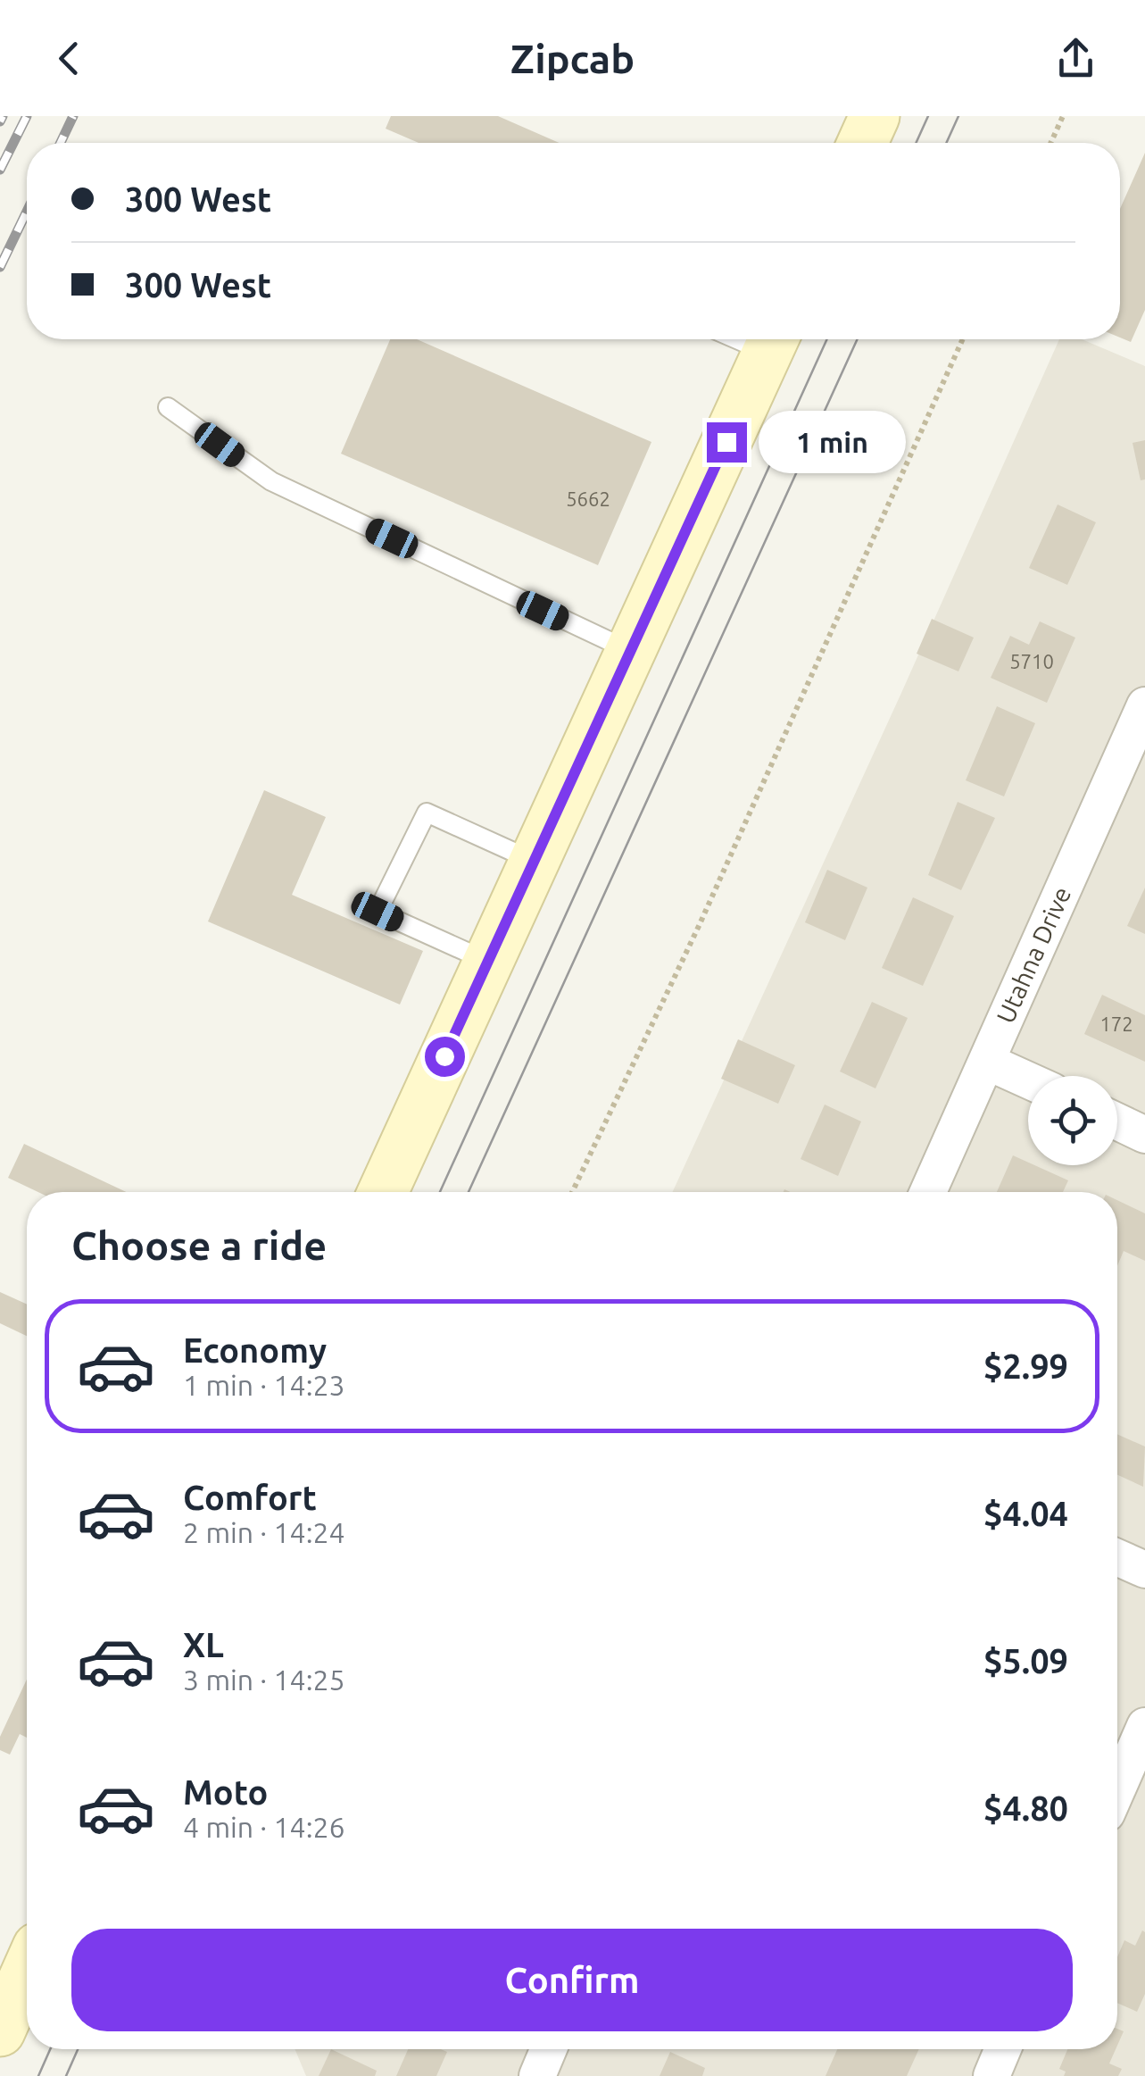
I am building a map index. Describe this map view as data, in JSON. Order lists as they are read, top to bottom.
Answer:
{
  "streets": {
    "street": ["Utahna Drive"]
  },
  "house_numbers": ["5662", "5710", "172"],
  "page": {
    "header": "Zipcab",
    "banner": ["300 West", "300 West"],
    "bubble": "1 min",
    "heading": "Choose a ride",
    "list": [
      {
        "name": "Economy",
        "note": "1 min · 14:23",
        "value": "$2.99"
      },
      {
        "name": "Comfort",
        "note": "2 min · 14:24",
        "value": "$4.04"
      },
      {
        "name": "XL",
        "note": "3 min · 14:25",
        "value": "$5.09"
      },
      {
        "name": "Moto",
        "note": "4 min · 14:26",
        "value": "$4.80"
      }
    ],
    "buttons": "Confirm"
  }
}
